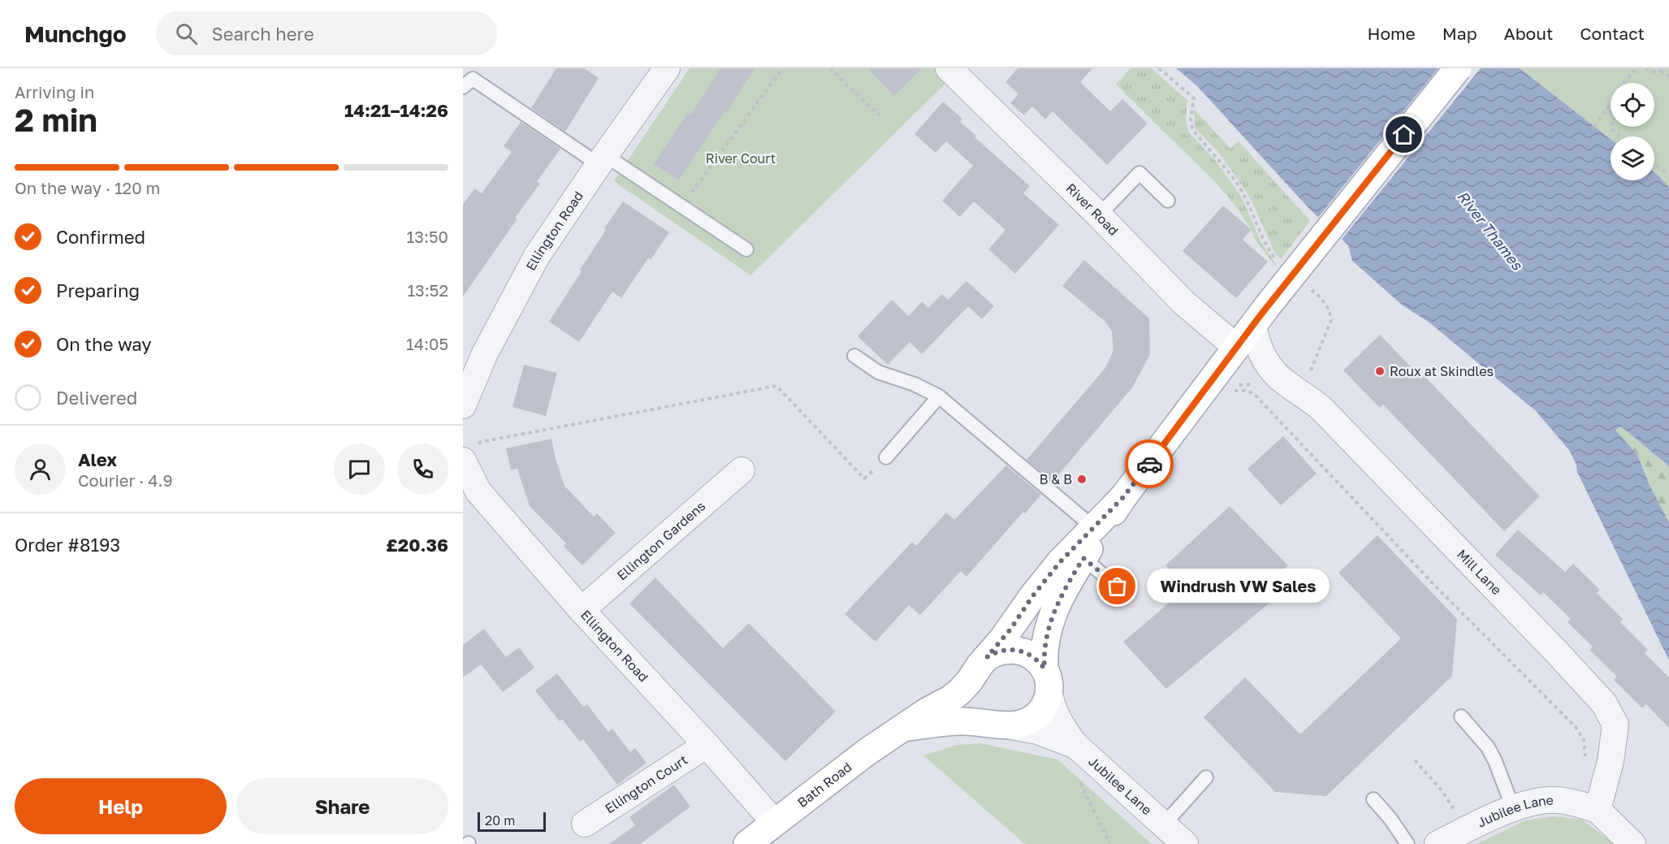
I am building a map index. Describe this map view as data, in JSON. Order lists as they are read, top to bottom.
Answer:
{
  "streets": {
    "main road": ["Bath Road"],
    "street": [
      "River Road",
      "Ellington Road",
      "Ellington Gardens",
      "Mill Lane",
      "Ellington Court",
      "Jubilee Lane"
    ]
  },
  "crossings": [
    ["River Road", "Bath Road"],
    ["Ellington Road", "Ellington Gardens"],
    ["Ellington Road", "Ellington Court"],
    ["Ellington Road", "Bath Road"],
    ["Mill Lane", "Bath Road"],
    ["Mill Lane", "Jubilee Lane"],
    ["Bath Road", "Jubilee Lane"]
  ],
  "water": ["River Thames"],
  "parks": ["River Court"],
  "places": ["Roux at Skindles", "B & B", "Windrush VW Sales"],
  "scale_bar": "20 m",
  "page": {
    "header": "Munchgo",
    "search": "Search here",
    "nav": [
      "Home",
      "Map",
      "About",
      "Contact"
    ],
    "heading": ["2 min", "Arriving in", "14:21–14:26"],
    "panel": [
      "Alex",
      "Courier · 4.9",
      "Order #8193",
      "£20.36"
    ],
    "bar": "On the way · 120 m",
    "list": [
      ["Confirmed", "13:50"],
      ["Preparing", "13:52"],
      ["On the way", "14:05"],
      "Delivered"
    ],
    "bubble": "Windrush VW Sales",
    "buttons": ["Help", "Share"],
    "scale": "20 m"
  }
}
